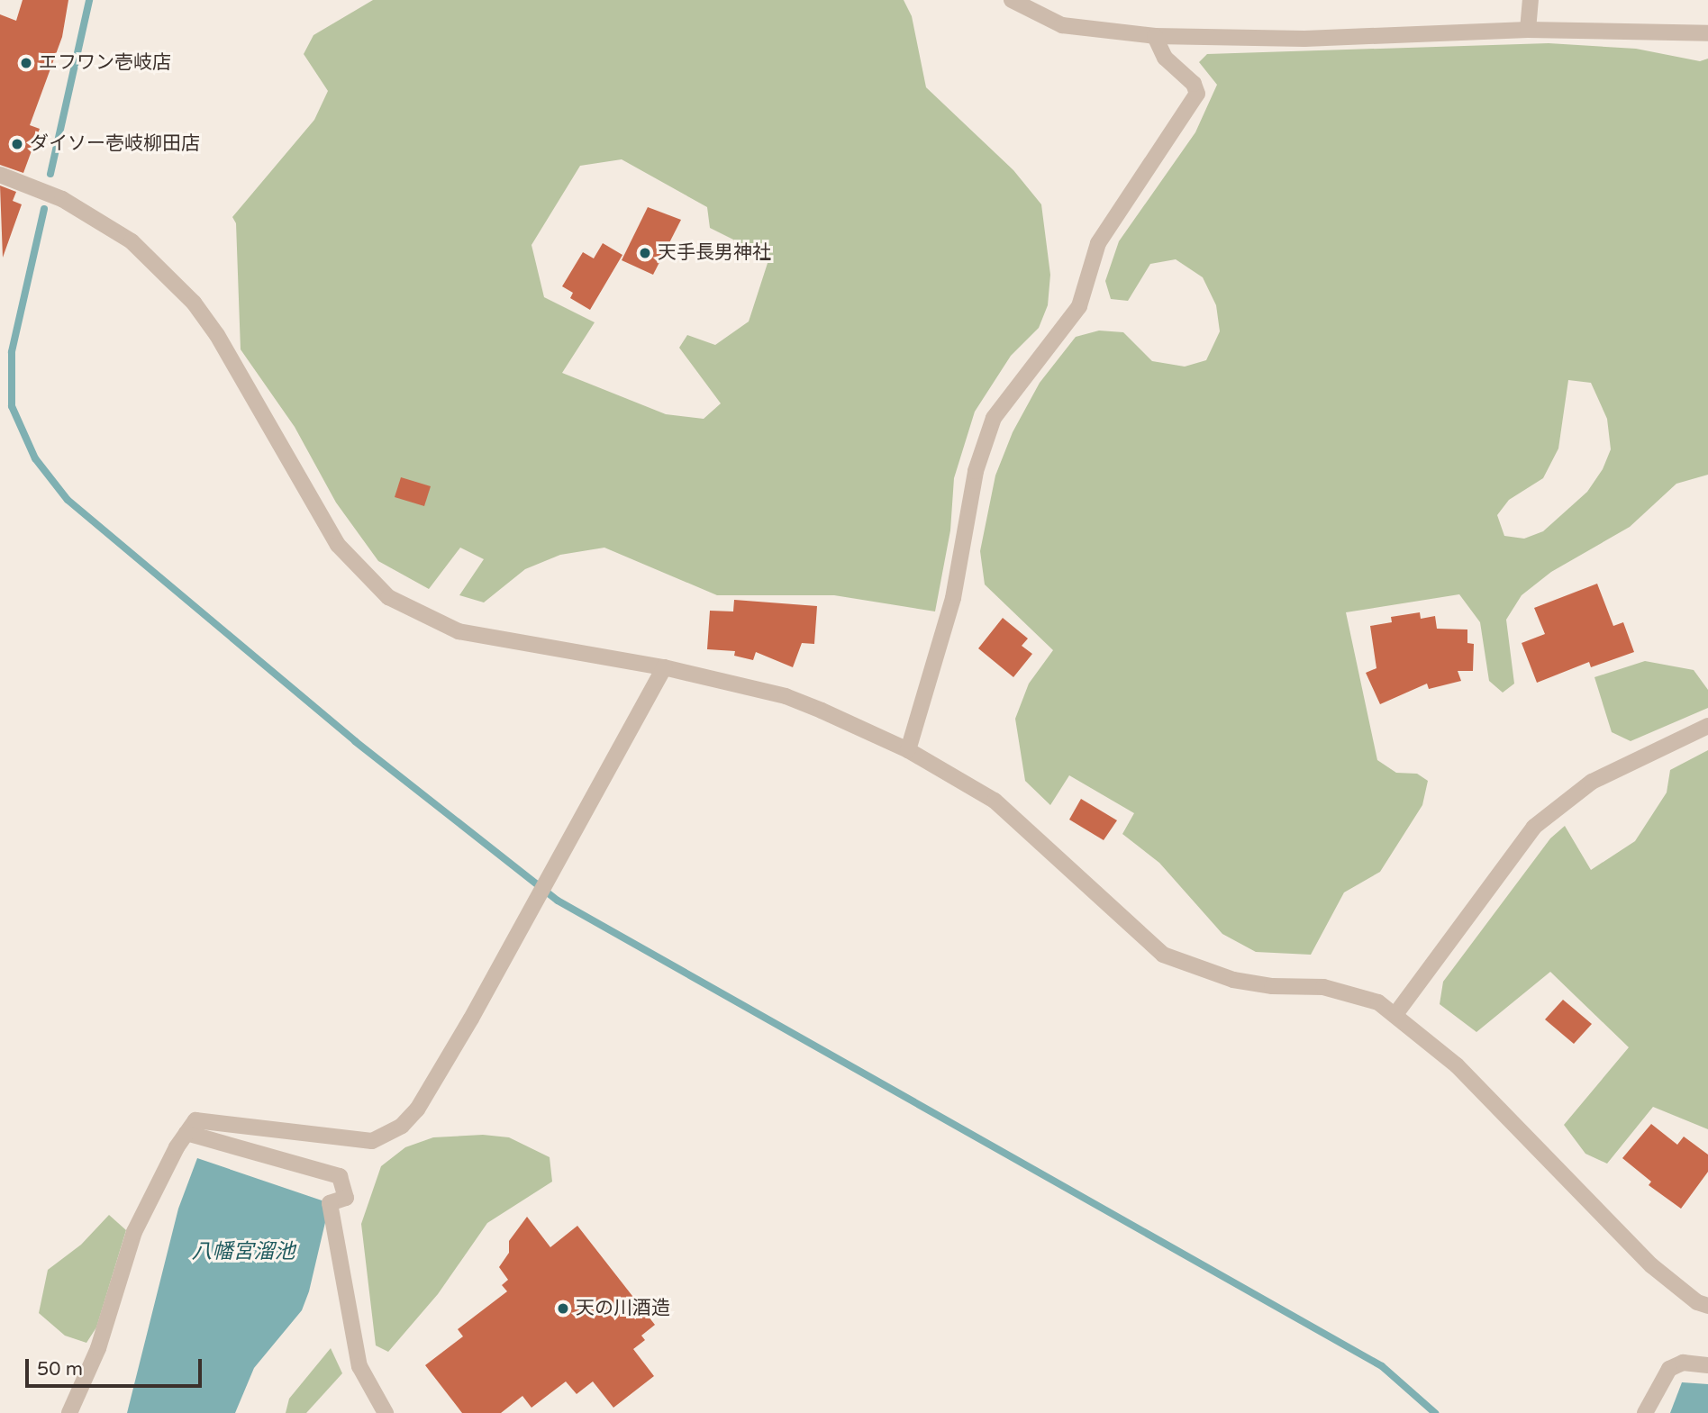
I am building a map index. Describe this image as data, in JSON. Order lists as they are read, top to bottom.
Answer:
{
  "water": ["八幡宮溜池"],
  "places": [
    "エフワン壱岐店",
    "ダイソー壱岐柳田店",
    "天手長男神社",
    "天の川酒造"
  ],
  "scale_bar": "50 m"
}
